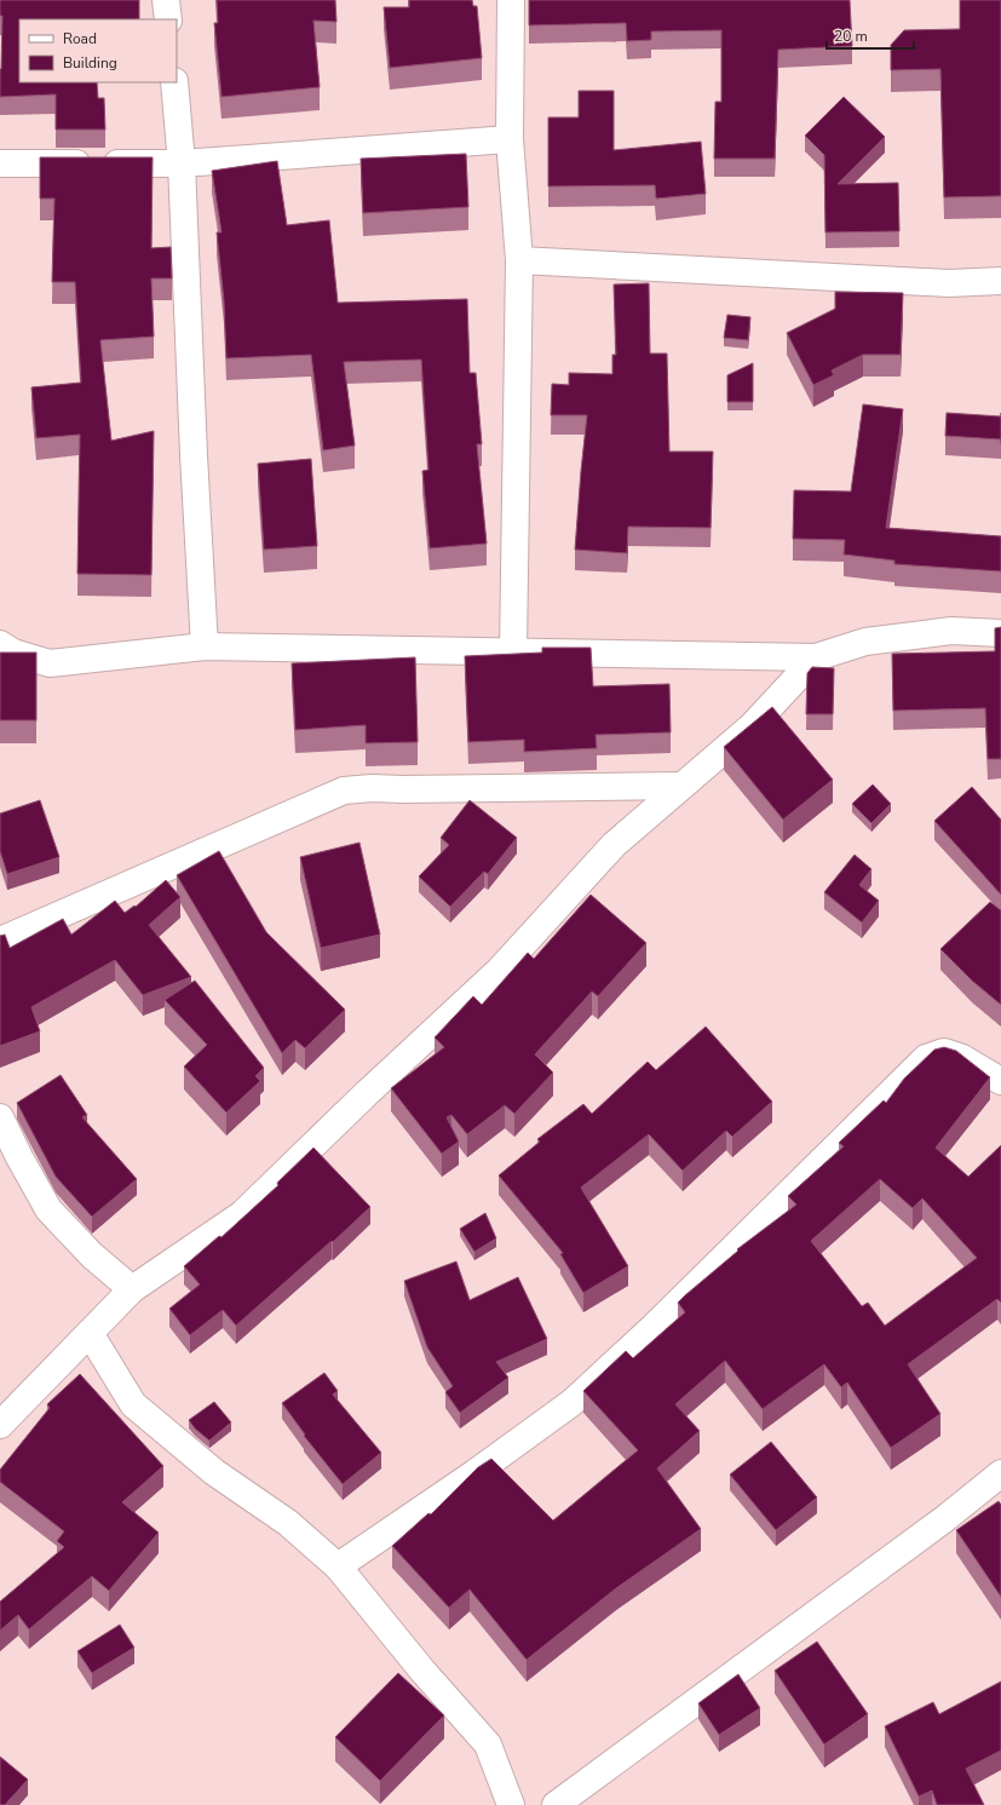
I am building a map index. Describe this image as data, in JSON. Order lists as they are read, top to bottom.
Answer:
{
  "legend": ["Road", "Building"],
  "scale_bar": "20 m"
}
